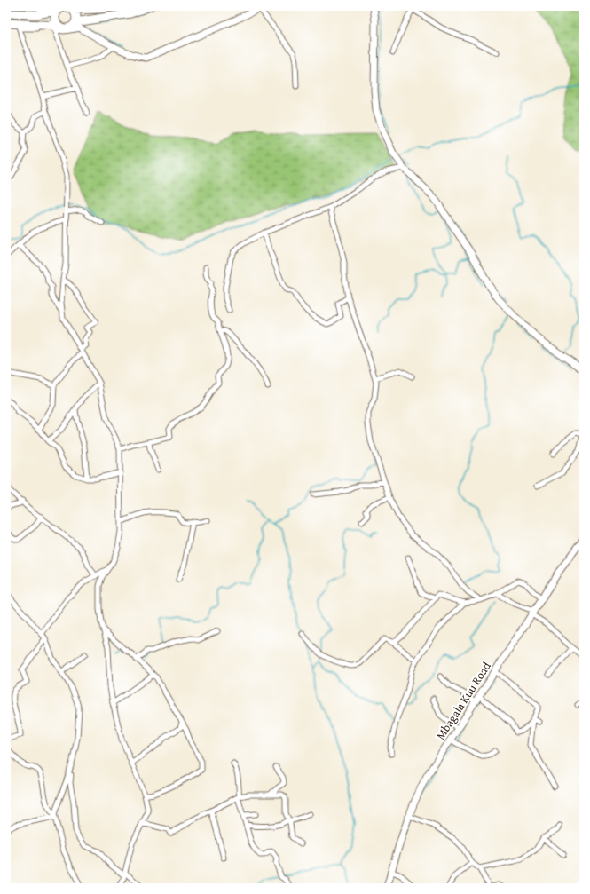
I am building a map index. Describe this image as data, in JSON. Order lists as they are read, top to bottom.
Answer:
{
  "streets": {
    "street": ["Mbagala Kuu Road"]
  }
}
